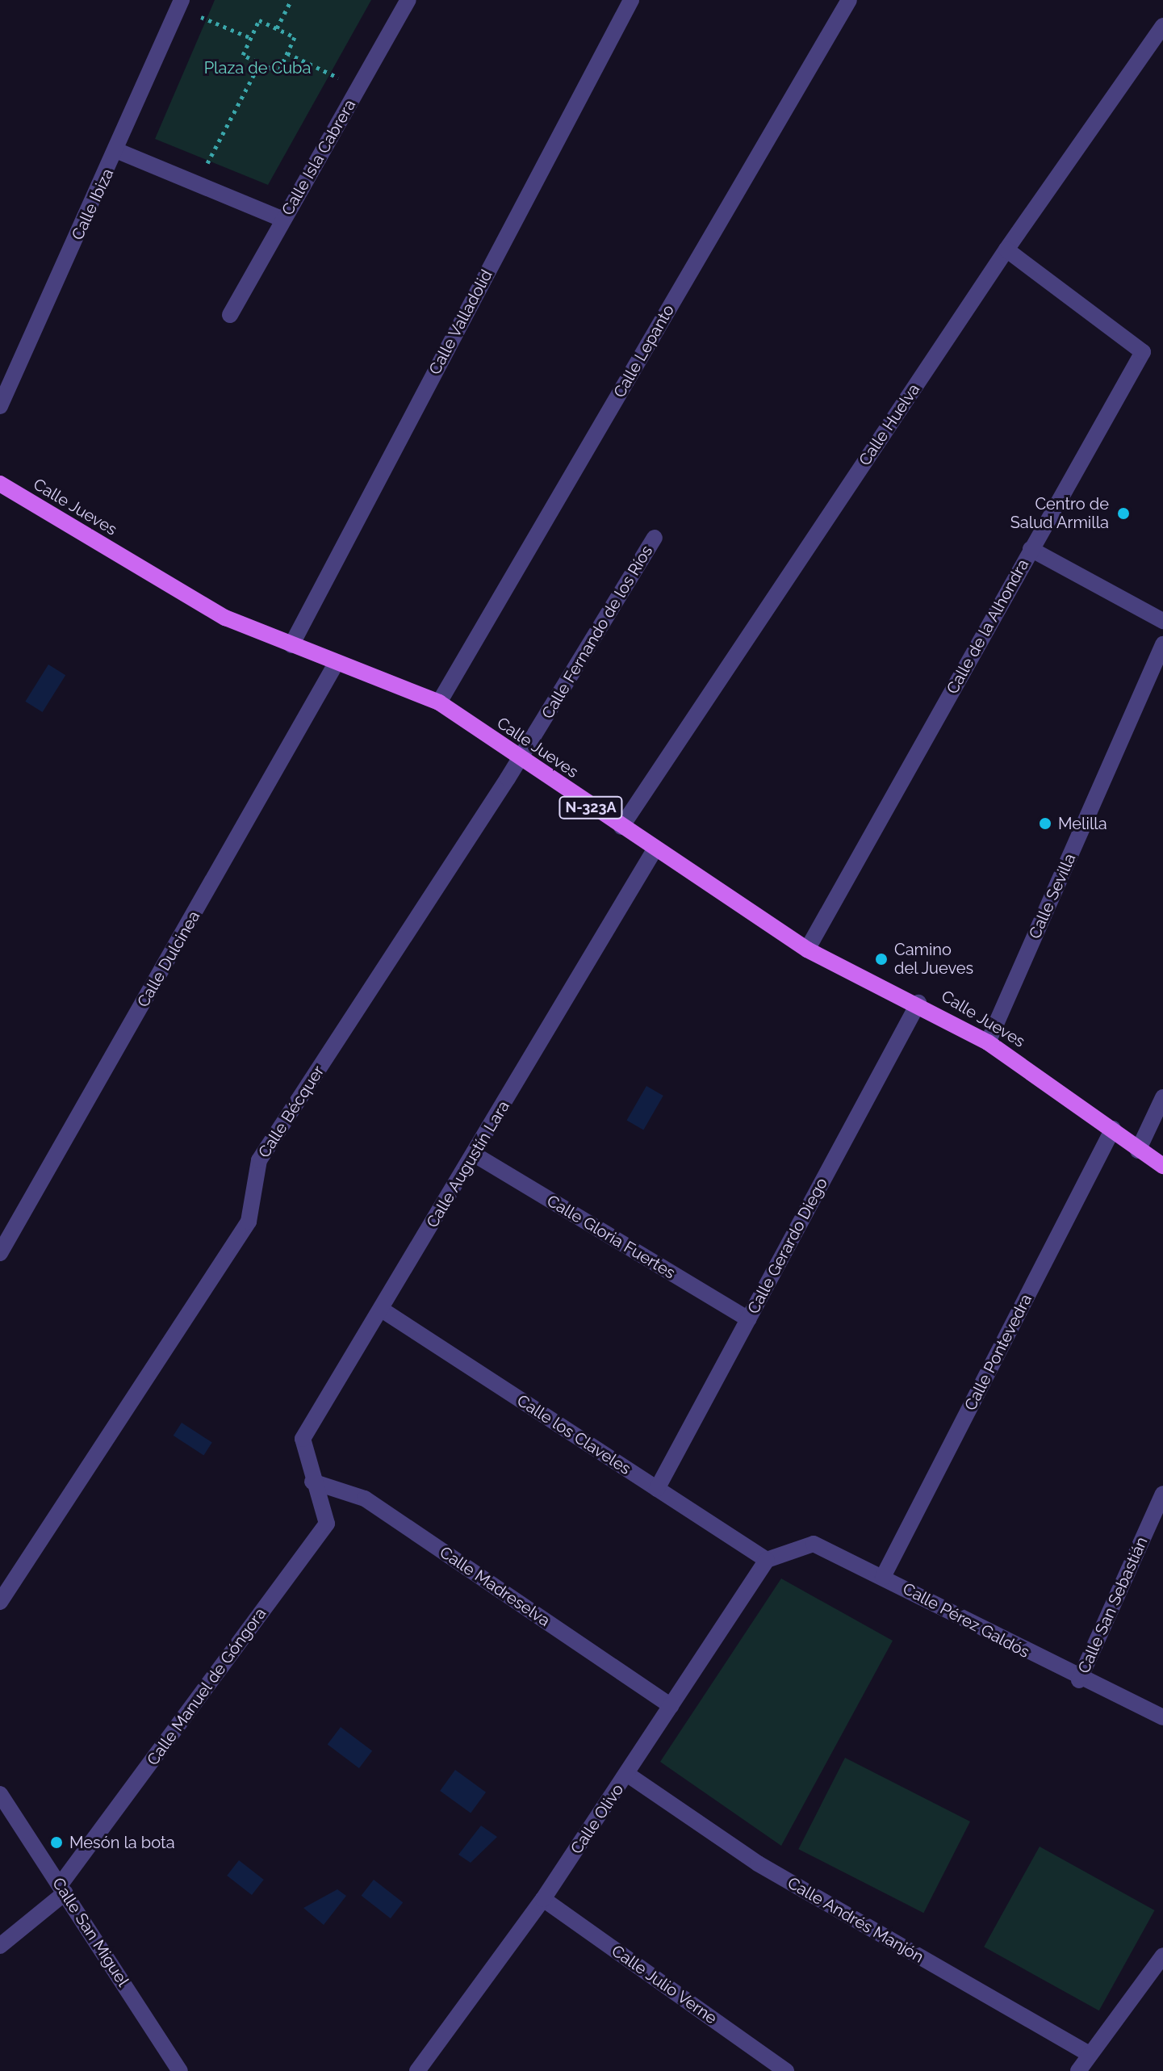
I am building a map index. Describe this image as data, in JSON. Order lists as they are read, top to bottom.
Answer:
{
  "streets": {
    "main road": ["Calle Jueves", "N-323A"],
    "street": [
      "Calle Isla Cabrera",
      "Calle Ibiza",
      "Calle Valladolid",
      "Calle Lepanto",
      "Calle Huelva",
      "Calle de la Alhondra",
      "Calle Fernando de los Ríos",
      "Calle Sevilla",
      "Calle Dulcinea",
      "Calle Bécquer",
      "Calle Augustín Lara",
      "Calle Gloria Fuertes",
      "Calle Gerardo Diego",
      "Calle Pontevedra",
      "Calle los Claveles",
      "Calle Madreselva",
      "Calle San Sebastián",
      "Calle Pérez Galdós",
      "Calle Manuel de Góngora",
      "Calle Olivo",
      "Calle Andrés Manjón",
      "Calle San Miguel",
      "Calle Julio Verne"
    ]
  },
  "crossings": [
    ["Calle Valladolid", "Calle Jueves"],
    ["Calle Lepanto", "Calle Jueves"],
    ["Calle Huelva", "Calle Jueves"],
    ["Calle Huelva", "Calle de la Alhondra"],
    ["Calle Jueves", "Calle de la Alhondra"],
    ["Calle Jueves", "Calle Fernando de los Ríos"],
    ["Calle Jueves", "Calle Sevilla"],
    ["Calle Jueves", "Calle Dulcinea"],
    ["Calle Jueves", "Calle Bécquer"],
    ["Calle Jueves", "Calle Augustín Lara"],
    ["Calle Jueves", "Calle Gerardo Diego"],
    ["Calle Jueves", "Calle Pontevedra"],
    ["Calle Fernando de los Ríos", "Calle Bécquer"],
    ["Calle Augustín Lara", "Calle Gloria Fuertes"],
    ["Calle Augustín Lara", "Calle los Claveles"],
    ["Calle Augustín Lara", "Calle Madreselva"],
    ["Calle Augustín Lara", "Calle Manuel de Góngora"],
    ["Calle Gloria Fuertes", "Calle Gerardo Diego"],
    ["Calle Gerardo Diego", "Calle los Claveles"],
    ["Calle Pontevedra", "Calle Pérez Galdós"],
    ["Calle los Claveles", "Calle Pérez Galdós"],
    ["Calle los Claveles", "Calle Olivo"],
    ["Calle Madreselva", "Calle Manuel de Góngora"],
    ["Calle Madreselva", "Calle Olivo"],
    ["Calle San Sebastián", "Calle Pérez Galdós"],
    ["Calle Pérez Galdós", "Calle Olivo"],
    ["Calle Manuel de Góngora", "Calle San Miguel"],
    ["Calle Olivo", "Calle Andrés Manjón"],
    ["Calle Olivo", "Calle Julio Verne"]
  ],
  "parks": ["Plaza de Cuba"],
  "places": [
    "Centro de Salud Armilla",
    "Melilla",
    "Camino del Jueves",
    "Mesón la bota"
  ]
}
